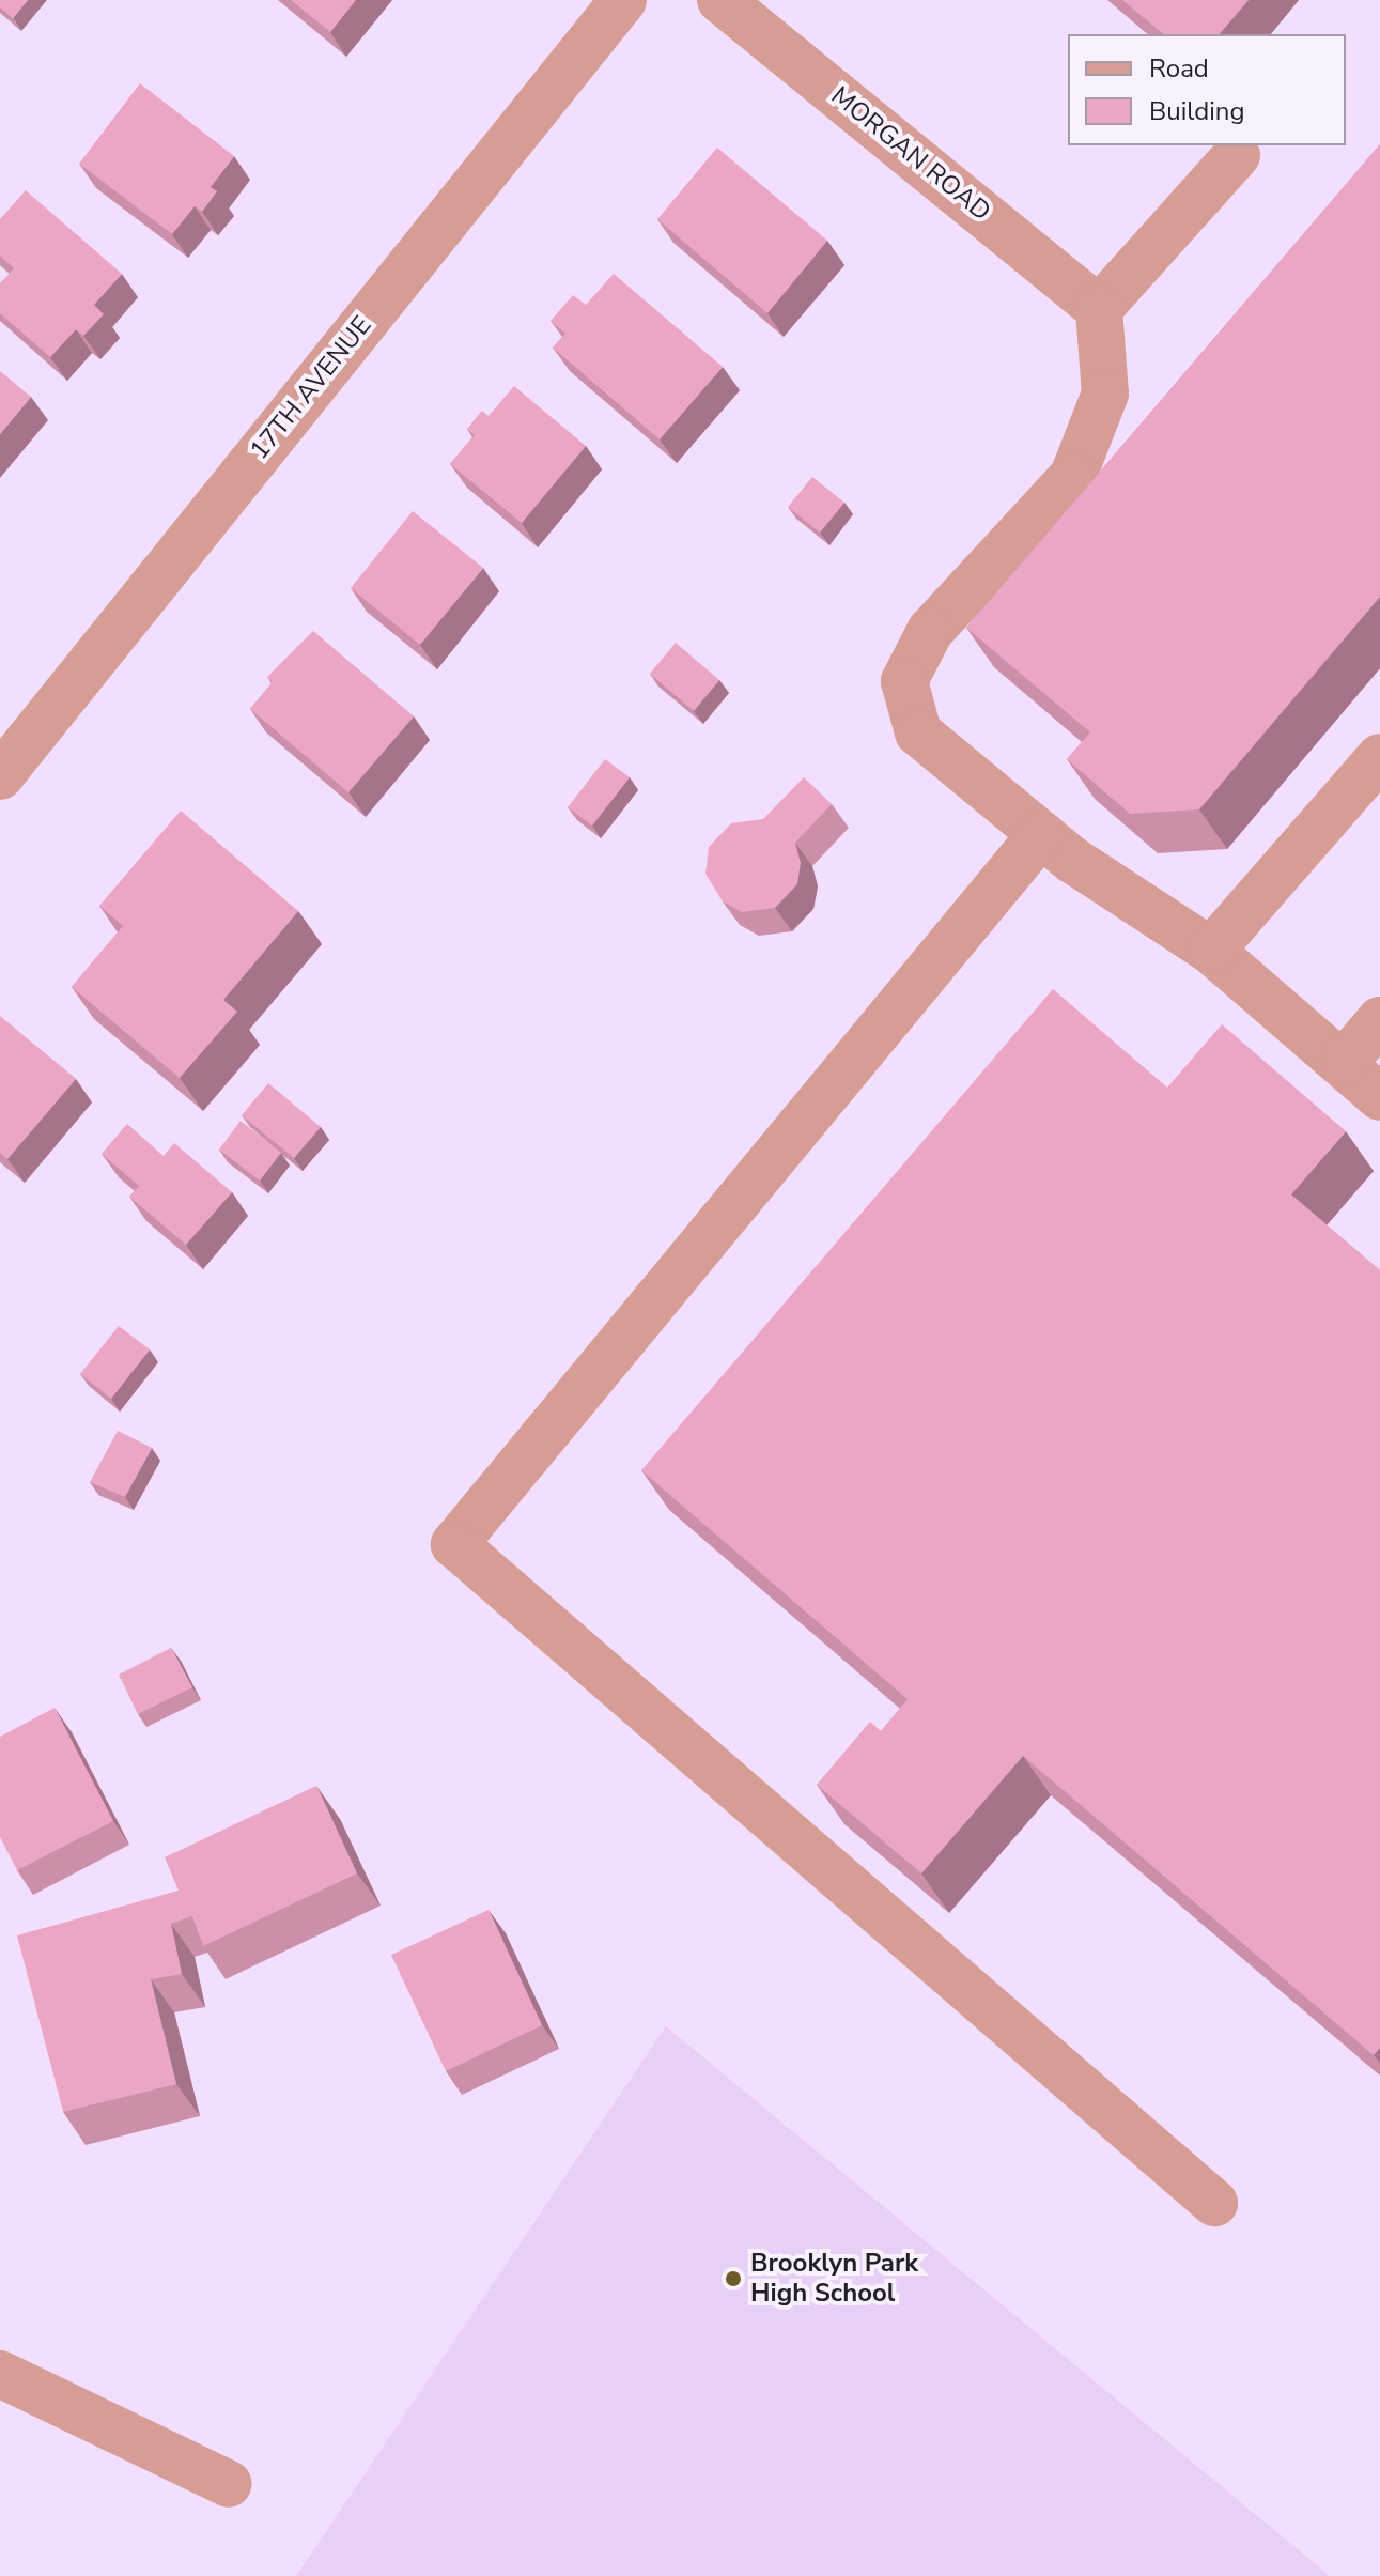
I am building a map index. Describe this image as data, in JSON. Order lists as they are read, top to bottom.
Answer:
{
  "streets": {
    "street": ["MORGAN ROAD", "17TH AVENUE"]
  },
  "places": ["Brooklyn Park High School"],
  "legend": ["Road", "Building"]
}
